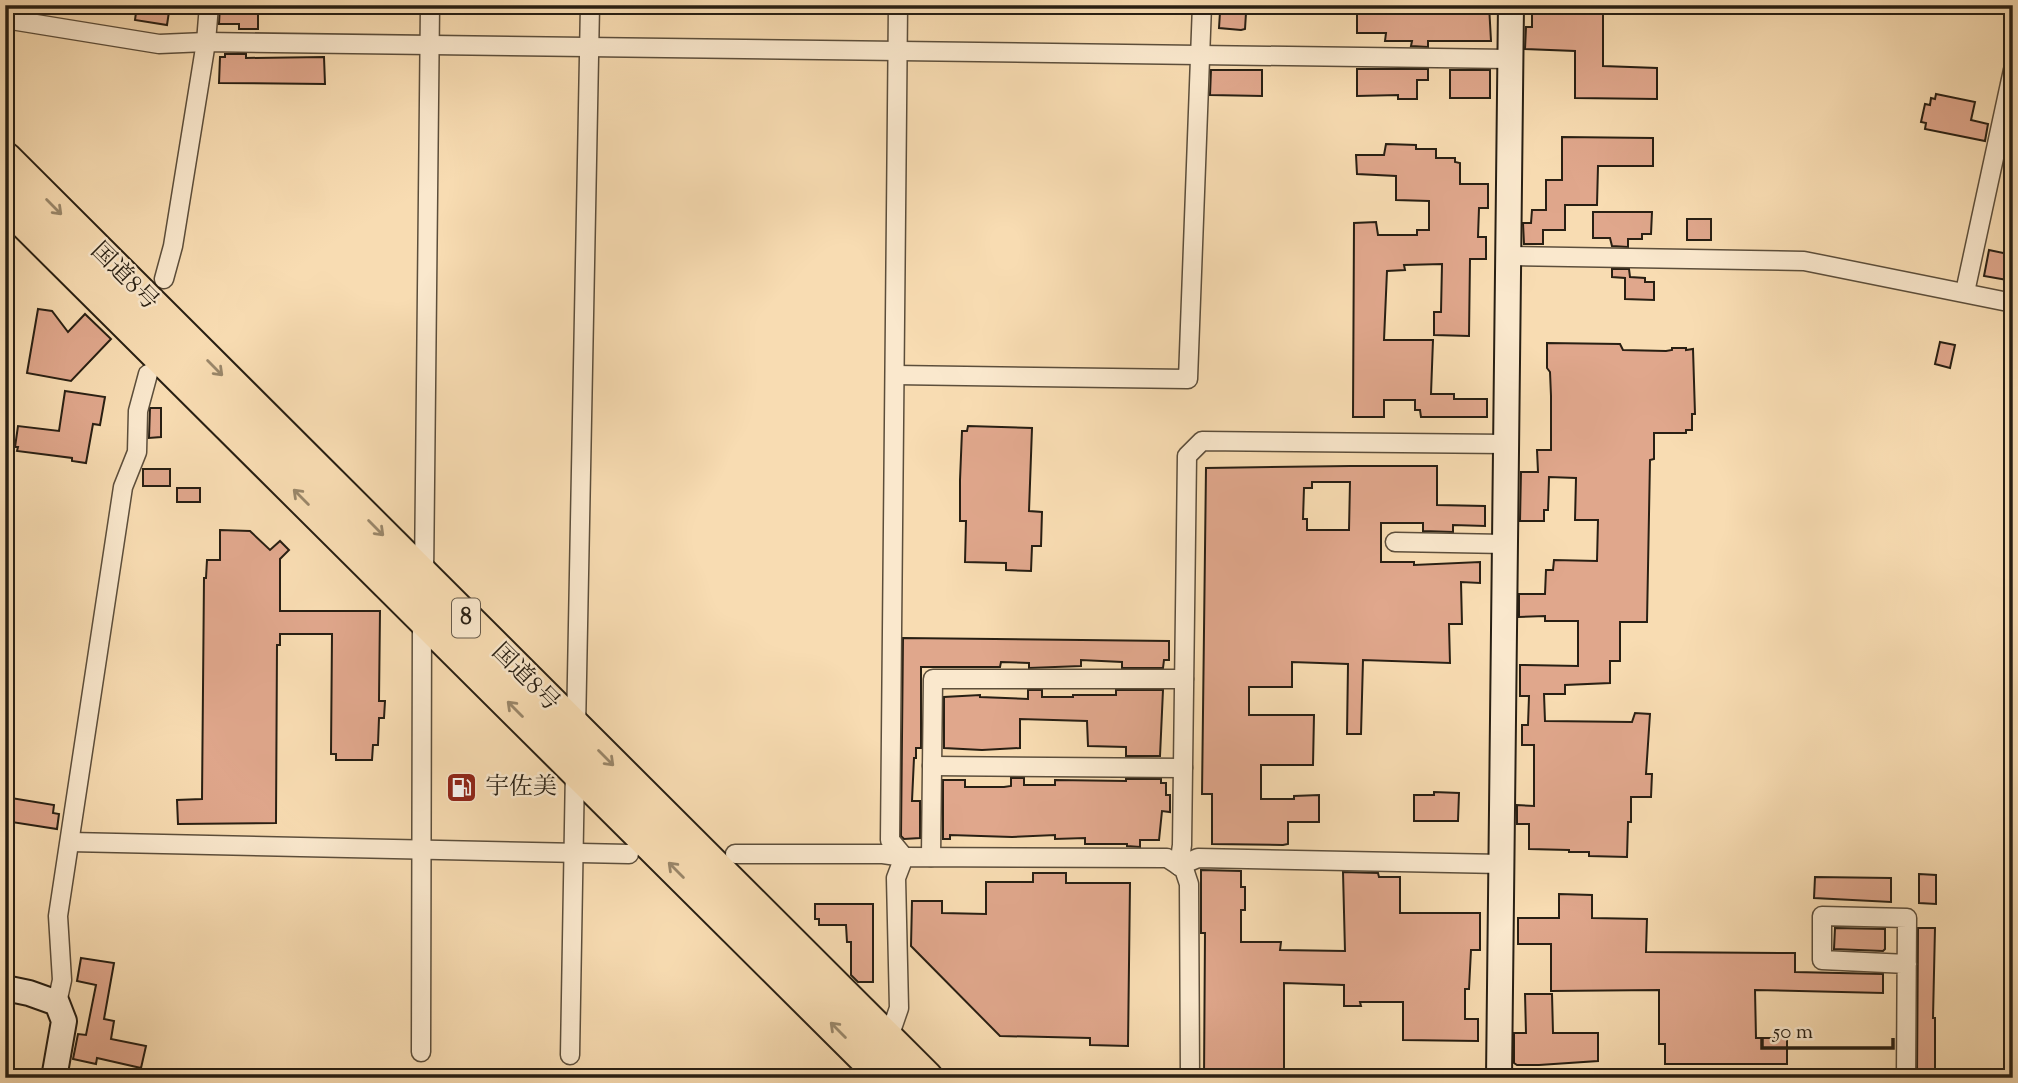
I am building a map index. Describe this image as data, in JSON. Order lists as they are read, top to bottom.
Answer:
{
  "streets": {
    "highway": ["国道8号", "8"]
  },
  "places": {
    "fuel station": ["宇佐美"]
  },
  "scale_bar": "50 m"
}
